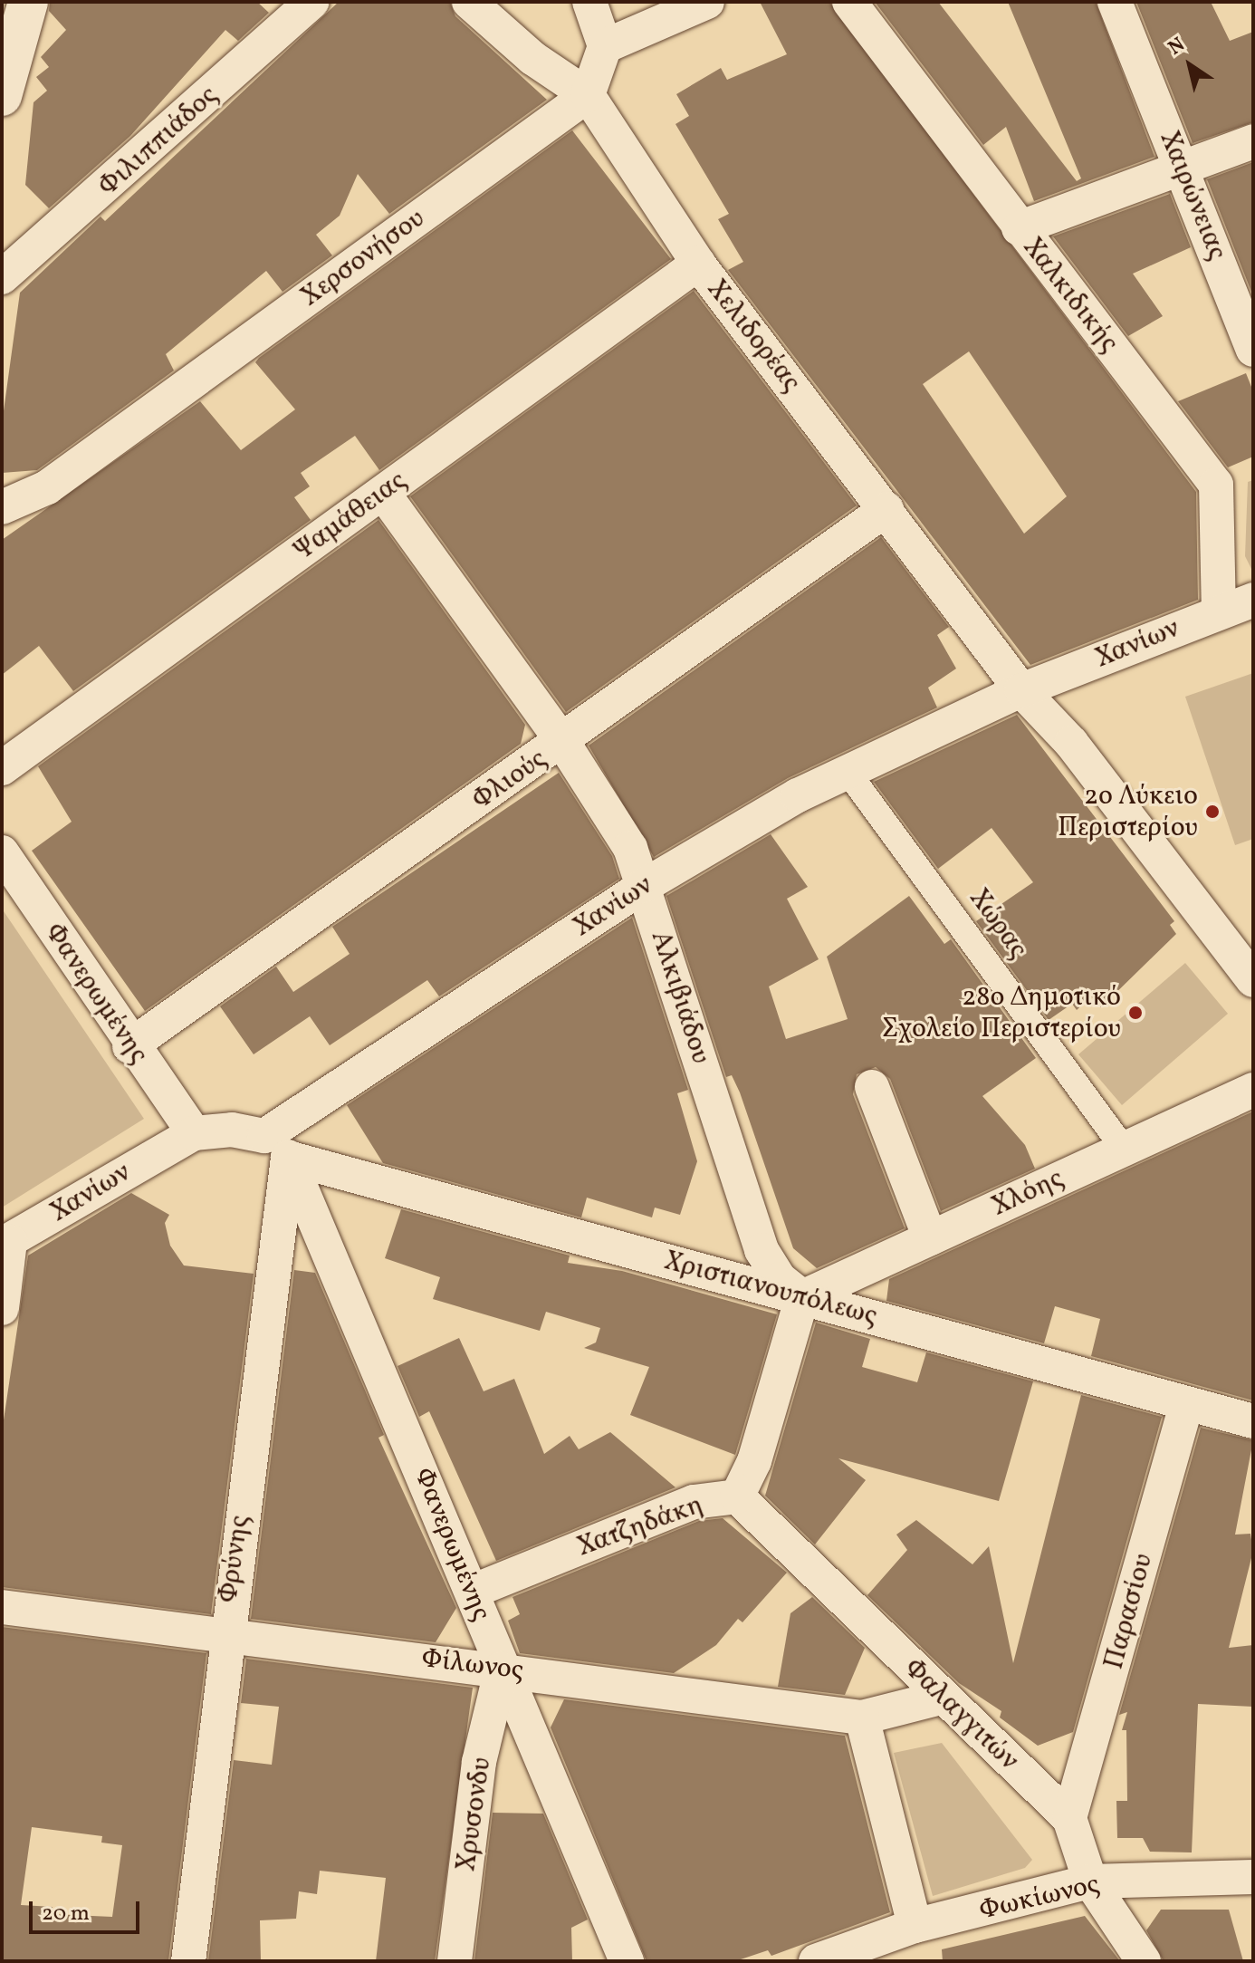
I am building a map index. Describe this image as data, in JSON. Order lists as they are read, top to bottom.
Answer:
{
  "streets": {
    "street": [
      "Φιλιππιάδος",
      "Χαιρώνειας",
      "Χερσονήσου",
      "Χαλκιδικής",
      "Χελιδορέας",
      "Ψαμάθειας",
      "Χανίων",
      "Φλιούς",
      "Χώρας",
      "Φανερωμένης",
      "Αλκιβιάδου",
      "Χλόης",
      "Χριστιανουπόλεως",
      "Χατζηδάκη",
      "Φρύνης",
      "Παρασίου",
      "Φίλωνος",
      "Φαλαγγιτών",
      "Χρυσονδυ",
      "Φωκίωνος"
    ]
  },
  "crossings": [
    ["Χερσονήσου", "Χελιδορέας"],
    ["Χαλκιδικής", "Χανίων"],
    ["Χελιδορέας", "Ψαμάθειας"],
    ["Χελιδορέας", "Χανίων"],
    ["Χελιδορέας", "Φλιούς"],
    ["Ψαμάθειας", "Αλκιβιάδου"],
    ["Χανίων", "Χώρας"],
    ["Χανίων", "Φανερωμένης"],
    ["Χανίων", "Αλκιβιάδου"],
    ["Χανίων", "Χριστιανουπόλεως"],
    ["Χανίων", "Φρύνης"],
    ["Φλιούς", "Φανερωμένης"],
    ["Φλιούς", "Αλκιβιάδου"],
    ["Χώρας", "Χλόης"],
    ["Φανερωμένης", "Χριστιανουπόλεως"],
    ["Φανερωμένης", "Χατζηδάκη"],
    ["Φανερωμένης", "Φρύνης"],
    ["Φανερωμένης", "Φίλωνος"],
    ["Φανερωμένης", "Χρυσονδυ"],
    ["Αλκιβιάδου", "Χλόης"],
    ["Αλκιβιάδου", "Χριστιανουπόλεως"],
    ["Αλκιβιάδου", "Χατζηδάκη"],
    ["Χλόης", "Χριστιανουπόλεως"],
    ["Χλόης", "Χατζηδάκη"],
    ["Χριστιανουπόλεως", "Χατζηδάκη"],
    ["Χριστιανουπόλεως", "Φρύνης"],
    ["Χριστιανουπόλεως", "Παρασίου"],
    ["Χατζηδάκη", "Φαλαγγιτών"],
    ["Φρύνης", "Φίλωνος"],
    ["Παρασίου", "Φαλαγγιτών"],
    ["Φίλωνος", "Φαλαγγιτών"],
    ["Φίλωνος", "Χρυσονδυ"],
    ["Φαλαγγιτών", "Φωκίωνος"]
  ],
  "places": ["2ο Λύκειο Περιστερίου", "28ο Δημοτικό Σχολείο Περιστερίου"],
  "scale_bar": "20 m",
  "north": "top left"
}
